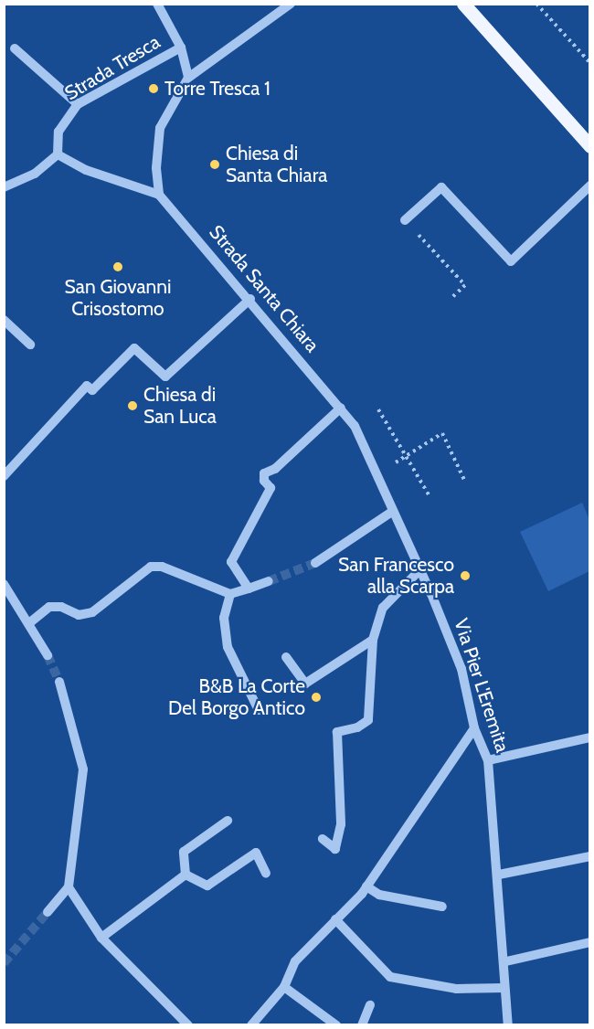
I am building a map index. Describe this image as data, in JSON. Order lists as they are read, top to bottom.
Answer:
{
  "streets": {
    "street": ["Strada Tresca", "Strada Santa Chiara", "Via Pier L'Eremita"]
  },
  "crossings": [
    ["Strada Santa Chiara", "Via Pier L'Eremita"]
  ],
  "places": [
    "Torre Tresca 1",
    "Chiesa di Santa Chiara",
    "San Giovanni Crisostomo",
    "Chiesa di San Luca",
    "San Francesco alla Scarpa",
    "B&B La Corte Del Borgo Antico"
  ]
}
